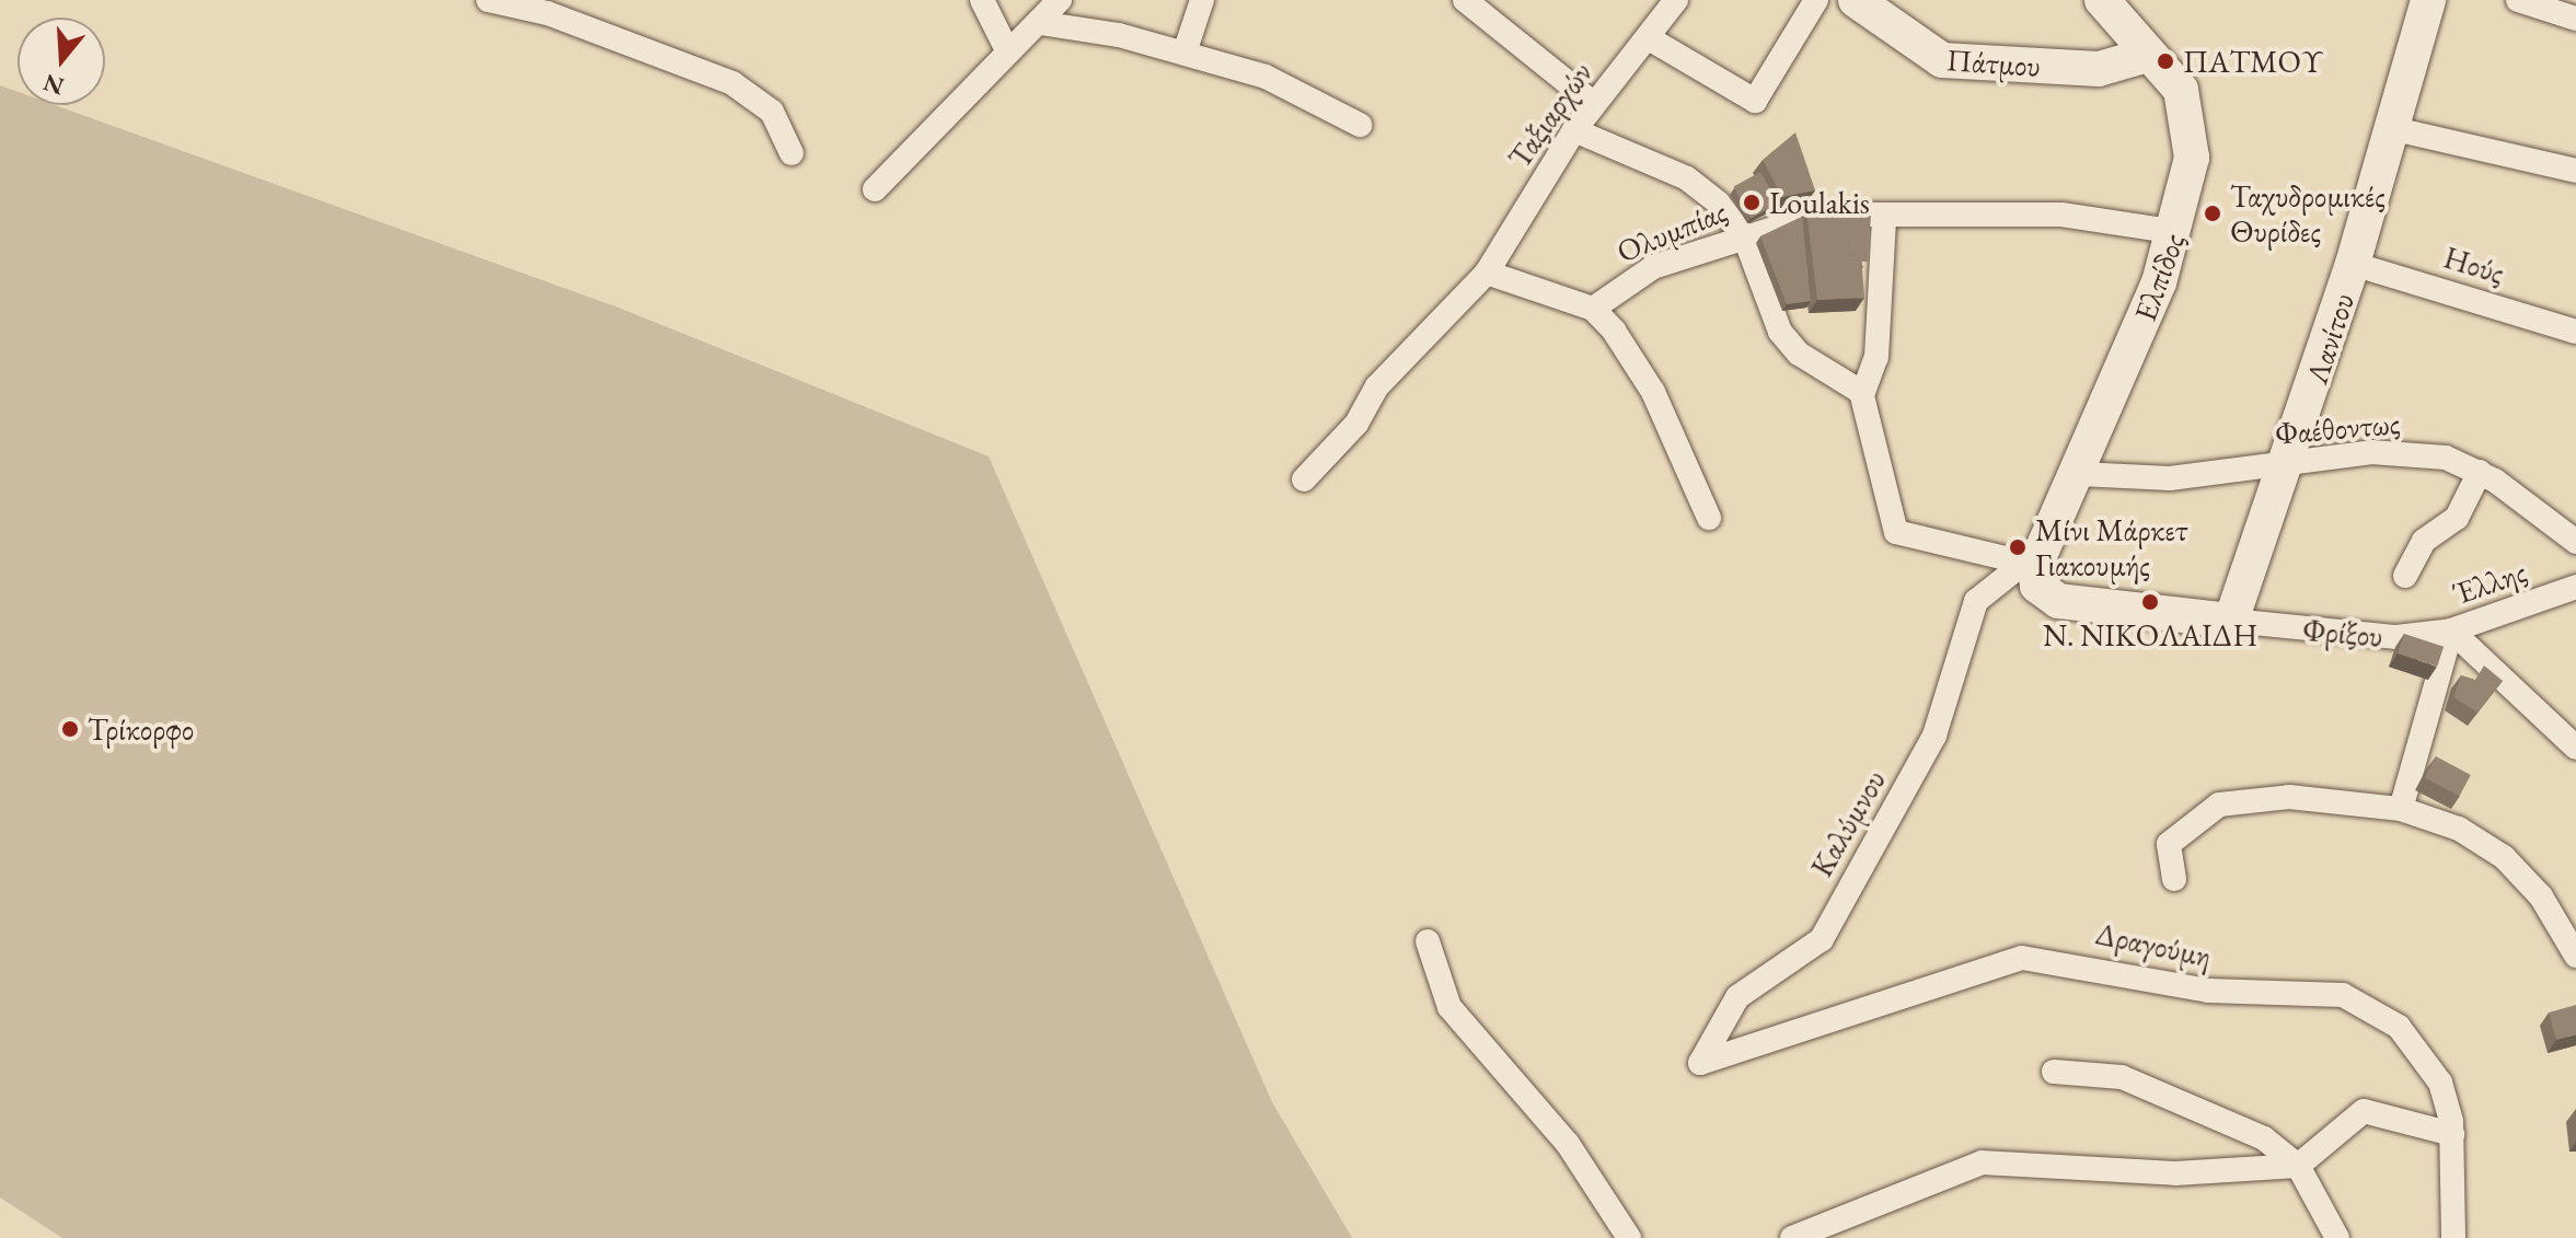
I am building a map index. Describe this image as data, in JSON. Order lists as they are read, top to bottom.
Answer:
{
  "streets": {
    "street": [
      "Πάτμου",
      "Ταξιαρχών",
      "Ολυμπίας",
      "Ηούς",
      "Ελπίδος",
      "Λανίτου",
      "Φαέθοντως",
      "Έλλης",
      "Φρίξου",
      "Καλύμνου",
      "Δραγούμη"
    ]
  },
  "crossings": [
    ["Πάτμου", "Ελπίδος"],
    ["Ολυμπίας", "Ελπίδος"],
    ["Ηούς", "Λανίτου"],
    ["Ελπίδος", "Φαέθοντως"],
    ["Ελπίδος", "Φρίξου"],
    ["Ελπίδος", "Καλύμνου"],
    ["Λανίτου", "Φαέθοντως"],
    ["Λανίτου", "Φρίξου"],
    ["Έλλης", "Φρίξου"],
    ["Φρίξου", "Καλύμνου"],
    ["Καλύμνου", "Δραγούμη"]
  ],
  "places": [
    "ΠΑΤΜΟΥ",
    "Loulakis",
    "Ταχυδρομικές Θυρίδες",
    "Μίνι Μάρκετ Γιακουμής",
    "Ν. ΝΙΚΟΛΑΙΔΗ",
    "Τρίκορφο"
  ],
  "north": "bottom"
}
